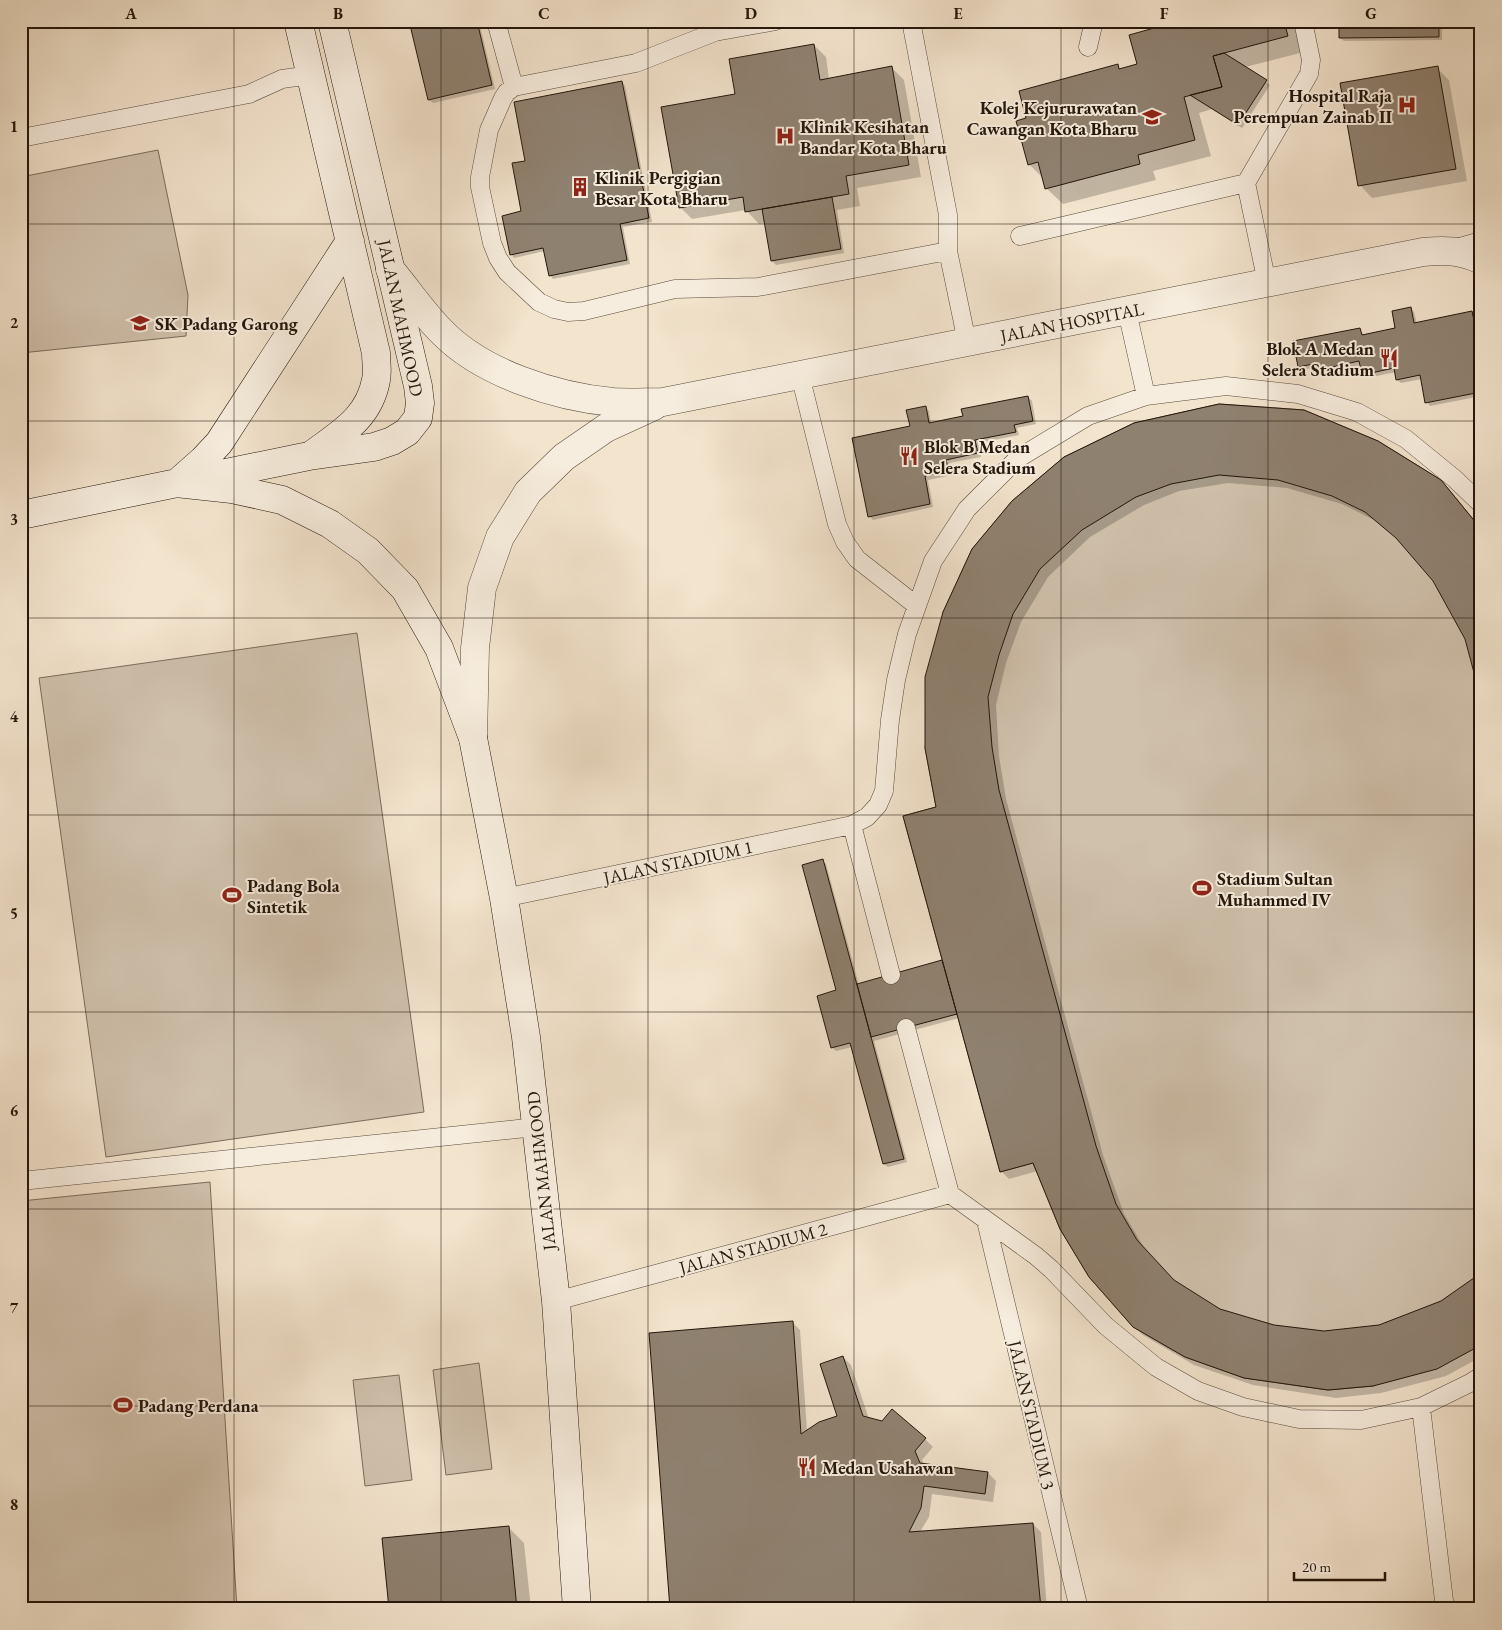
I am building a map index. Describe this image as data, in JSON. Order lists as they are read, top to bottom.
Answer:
{
  "streets": {
    "main road": ["JALAN MAHMOOD", "JALAN HOSPITAL"],
    "lane": ["JALAN STADIUM 1", "JALAN STADIUM 2", "JALAN STADIUM 3"]
  },
  "crossings": [
    ["JALAN MAHMOOD", "JALAN HOSPITAL"],
    ["JALAN MAHMOOD", "JALAN STADIUM 1"],
    ["JALAN MAHMOOD", "JALAN STADIUM 2"]
  ],
  "places": {
    "hospital": ["Hospital Raja Perempuan Zainab II", "Klinik Kesihatan Bandar Kota Bharu"],
    "school or university": ["Kolej Kejururawatan Cawangan Kota Bharu", "SK Padang Garong"],
    "building": ["Klinik Pergigian Besar Kota Bharu"],
    "restaurant": ["Blok A Medan Selera Stadium", "Blok B Medan Selera Stadium", "Medan Usahawan"],
    "sports": ["Stadium Sultan Muhammed IV", "Padang Bola Sintetik", "Padang Perdana"]
  },
  "scale_bar": "20 m",
  "grid": {
    "columns": [
      "A",
      "B",
      "C",
      "D",
      "E",
      "F",
      "G"
    ],
    "rows": [
      "1",
      "2",
      "3",
      "4",
      "5",
      "6",
      "7",
      "8"
    ]
  }
}
